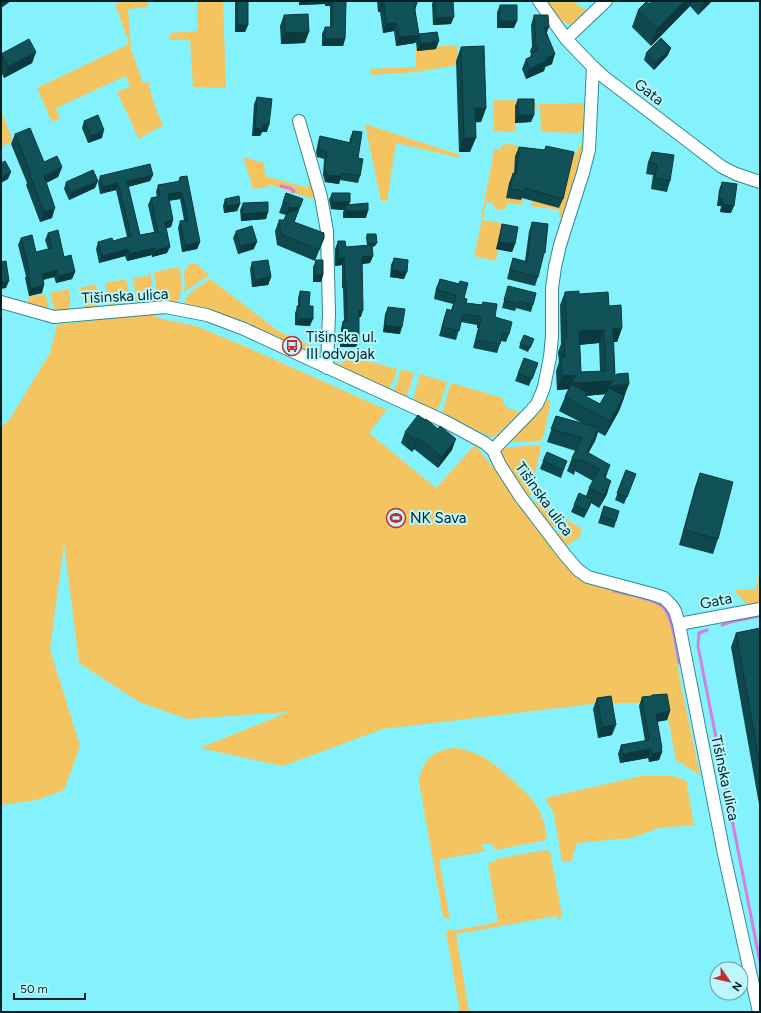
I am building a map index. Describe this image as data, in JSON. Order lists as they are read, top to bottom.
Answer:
{
  "streets": {
    "street": ["Gata", "Tišinska ulica"]
  },
  "crossings": [
    ["Gata", "Tišinska ulica"]
  ],
  "places": {
    "bus stop": ["Tišinska ul. III odvojak"],
    "sports": ["NK Sava"]
  },
  "scale_bar": "50 m",
  "north": "bottom right"
}
